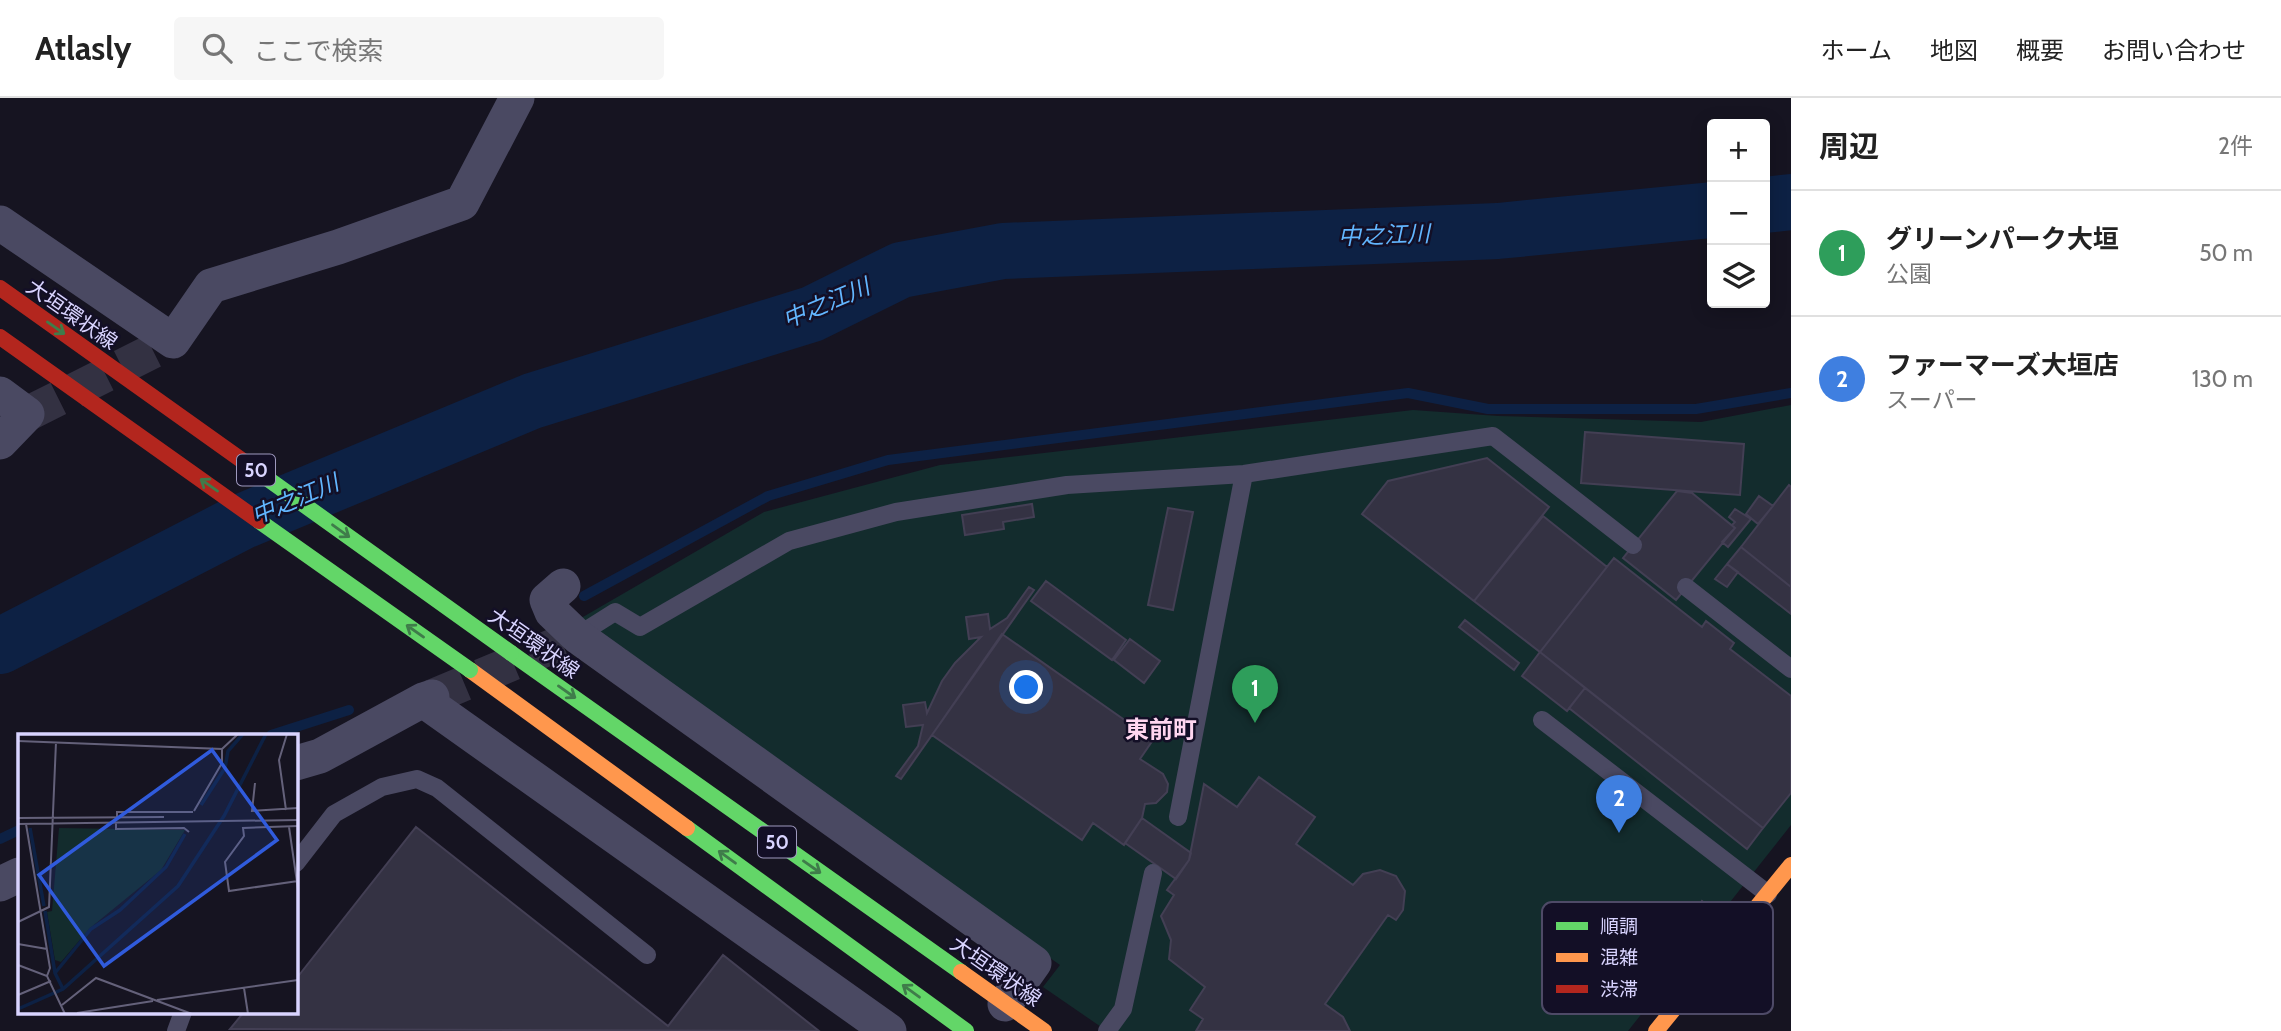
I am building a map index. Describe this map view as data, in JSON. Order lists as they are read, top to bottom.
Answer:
{
  "streets": {
    "main road": ["大垣環状線", "50"]
  },
  "districts": ["東前町"],
  "water": ["中之江川"],
  "legend": ["順調", "混雑", "渋滞"],
  "page": {
    "header": "Atlasly",
    "search": "ここで検索",
    "nav": [
      "ホーム",
      "地図",
      "概要",
      "お問い合わせ"
    ],
    "heading": ["周辺", "2件"],
    "map_buttons": ["+", "−"],
    "list": [
      {
        "mark": "1",
        "name": "グリーンパーク大垣",
        "note": "公園",
        "value": "50 m"
      },
      {
        "mark": "2",
        "name": "ファーマーズ大垣店",
        "note": "スーパー",
        "value": "130 m"
      }
    ],
    "pins": ["1", "2"]
  }
}
